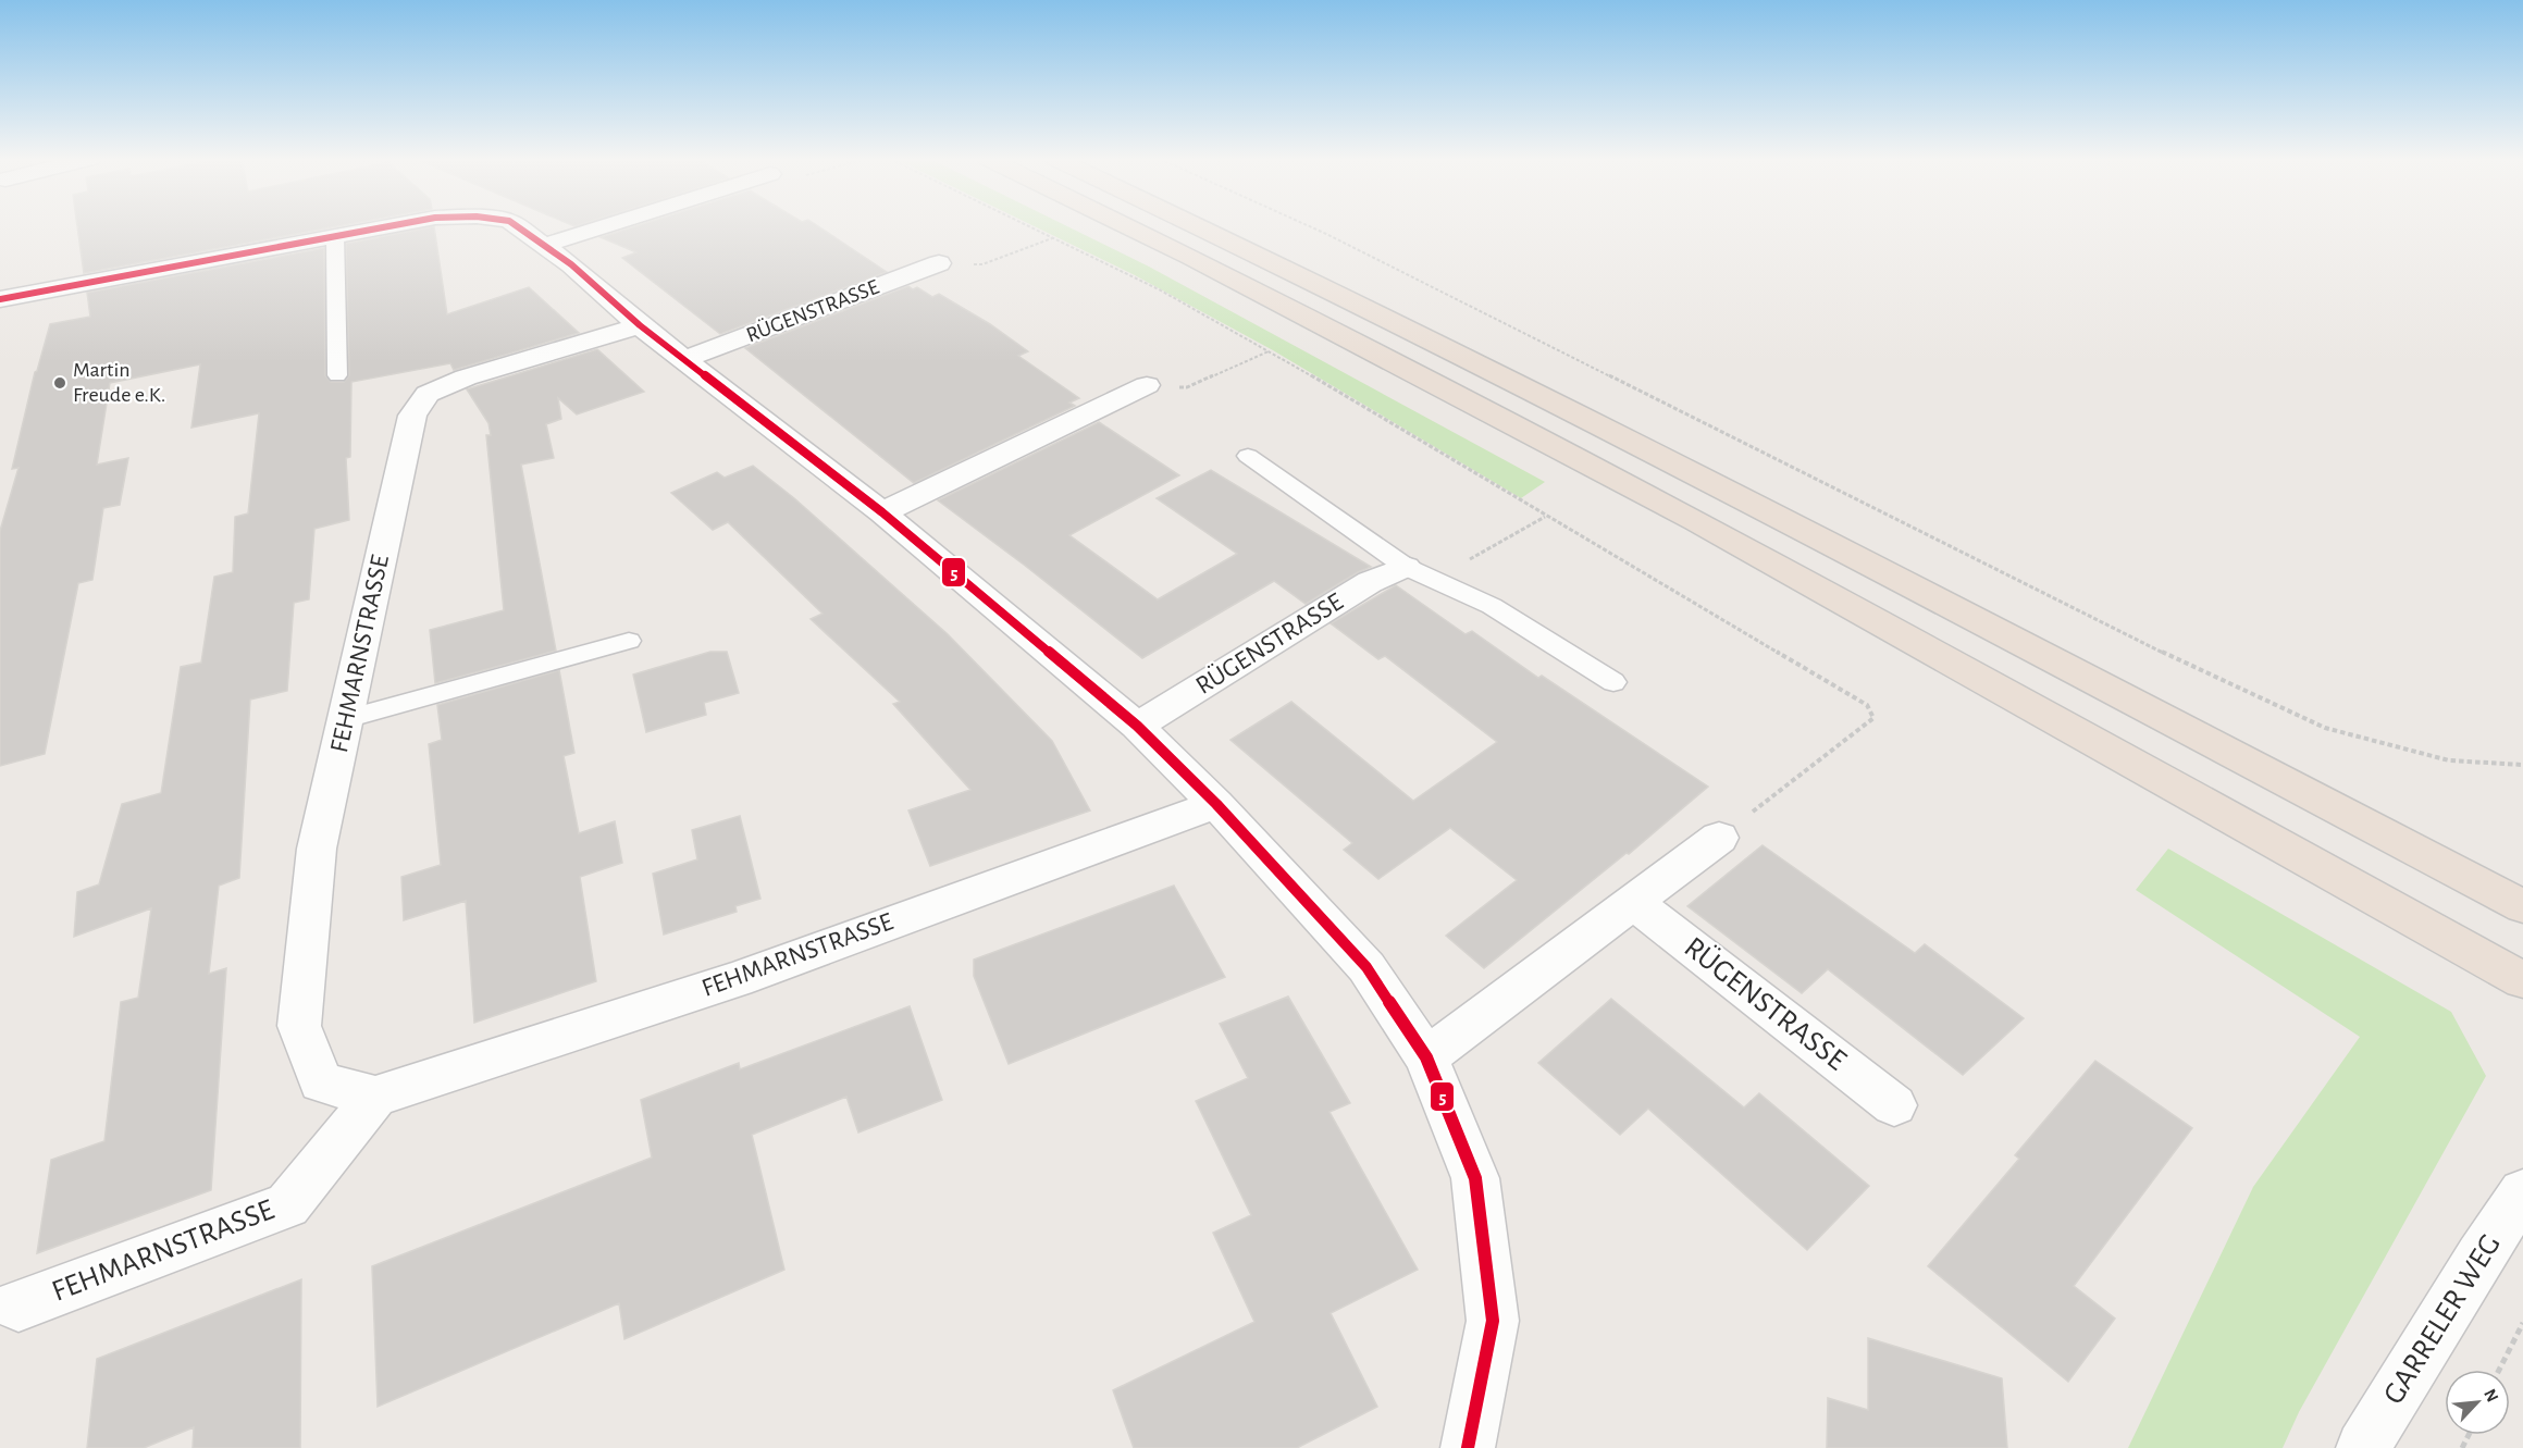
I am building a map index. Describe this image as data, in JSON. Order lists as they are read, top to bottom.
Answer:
{
  "streets": {
    "street": ["RÜGENSTRASSE", "FEHMARNSTRASSE", "GARRELER WEG"]
  },
  "places": ["Martin Freude e.K."],
  "lines": ["transit line 5"],
  "north": "top right"
}
